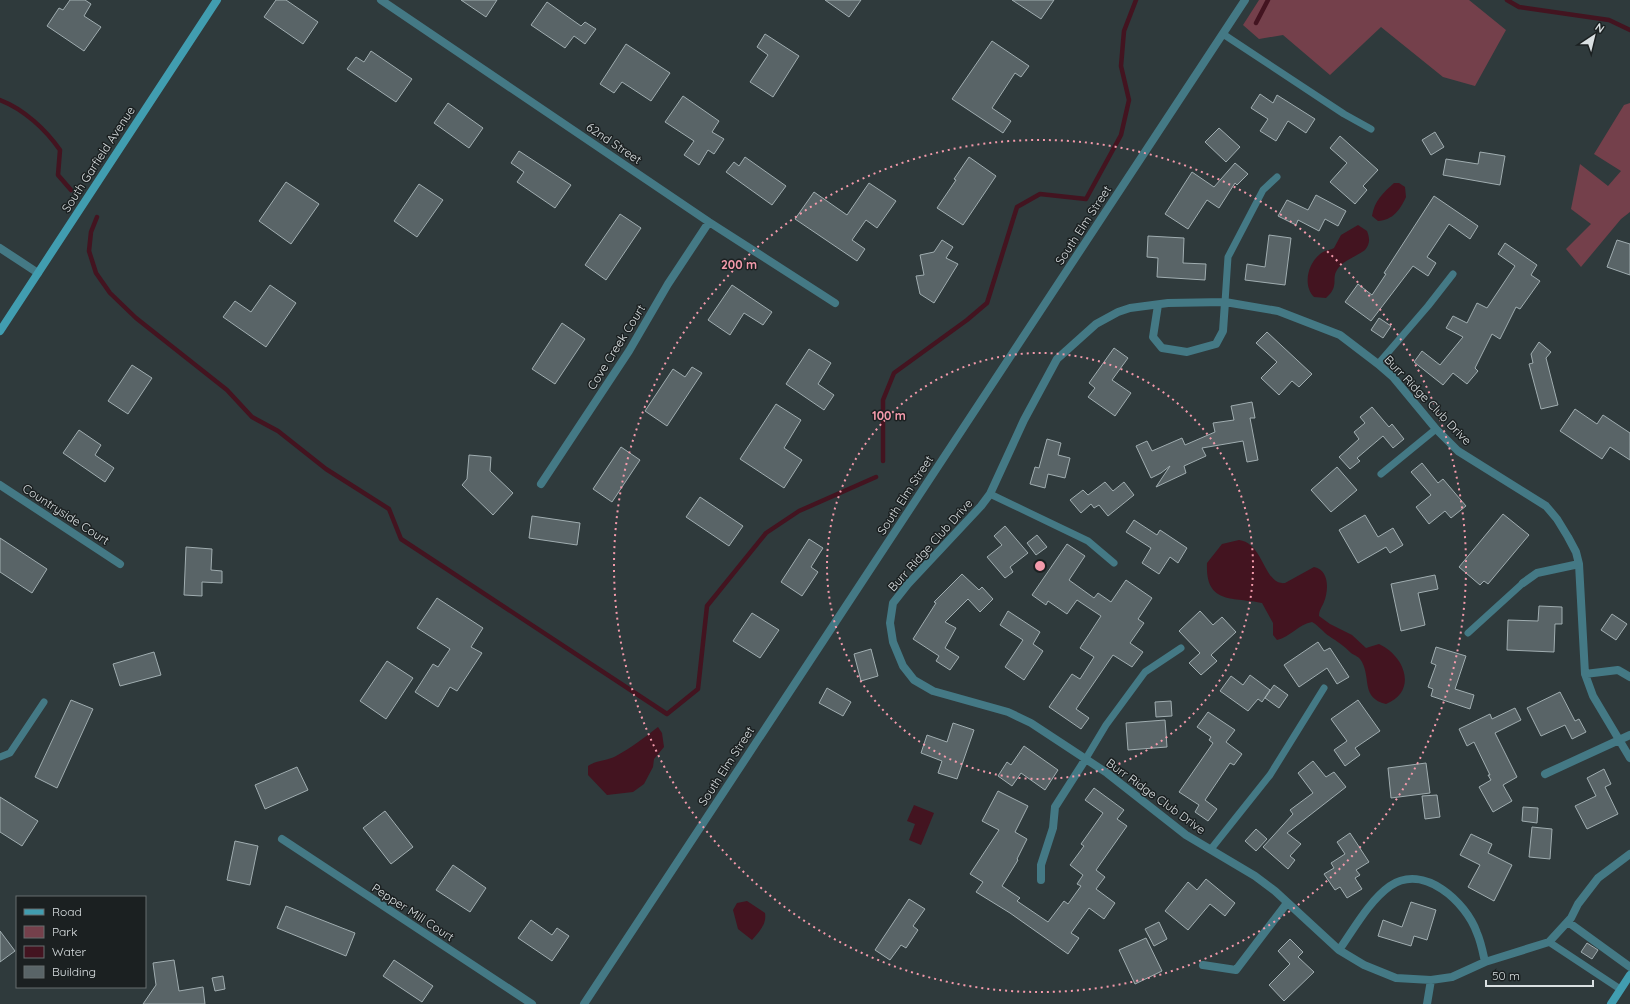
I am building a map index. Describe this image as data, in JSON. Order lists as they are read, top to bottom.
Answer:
{
  "streets": {
    "street": [
      "62nd Street",
      "South Garfield Avenue",
      "South Elm Street",
      "Cove Creek Court",
      "Burr Ridge Club Drive",
      "Countryside Court",
      "Pepper Mill Court"
    ]
  },
  "crossings": [
    ["62nd Street", "Cove Creek Court"]
  ],
  "legend": [
    "Road",
    "Park",
    "Water",
    "Building"
  ],
  "scale_bar": "50 m",
  "north": "top right",
  "rings": ["200 m", "100 m"]
}
